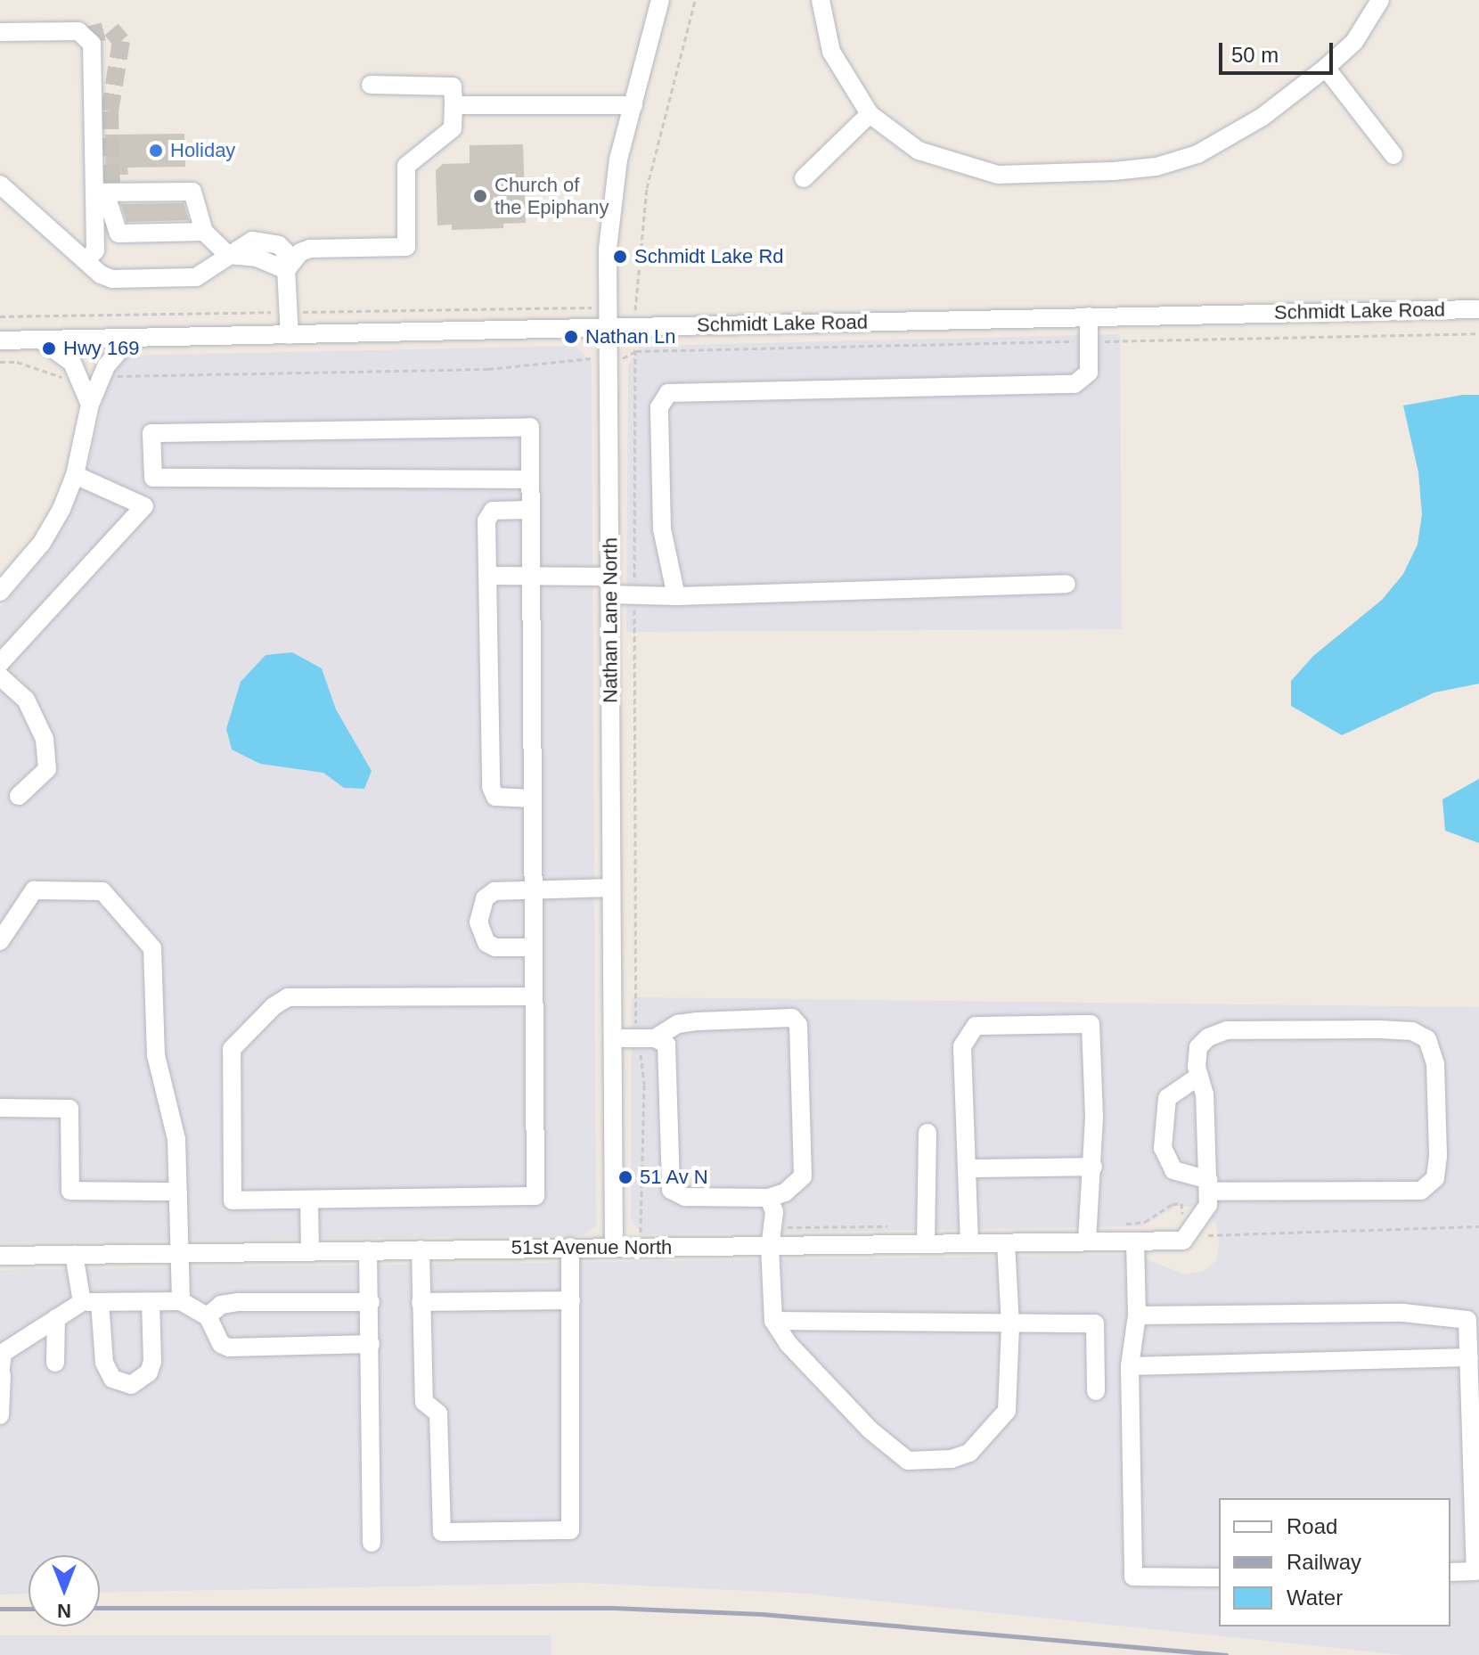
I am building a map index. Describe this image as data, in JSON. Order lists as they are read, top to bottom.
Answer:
{
  "streets": {
    "street": ["Schmidt Lake Road", "Nathan Lane North", "51st Avenue North"]
  },
  "crossings": [
    ["Schmidt Lake Road", "Nathan Lane North"],
    ["Nathan Lane North", "51st Avenue North"]
  ],
  "places": [
    "Holiday",
    "Church of the Epiphany",
    "Schmidt Lake Rd",
    "Nathan Ln",
    "Hwy 169",
    "51 Av N"
  ],
  "legend": ["Road", "Railway", "Water"],
  "scale_bar": "50 m",
  "north": "bottom"
}
